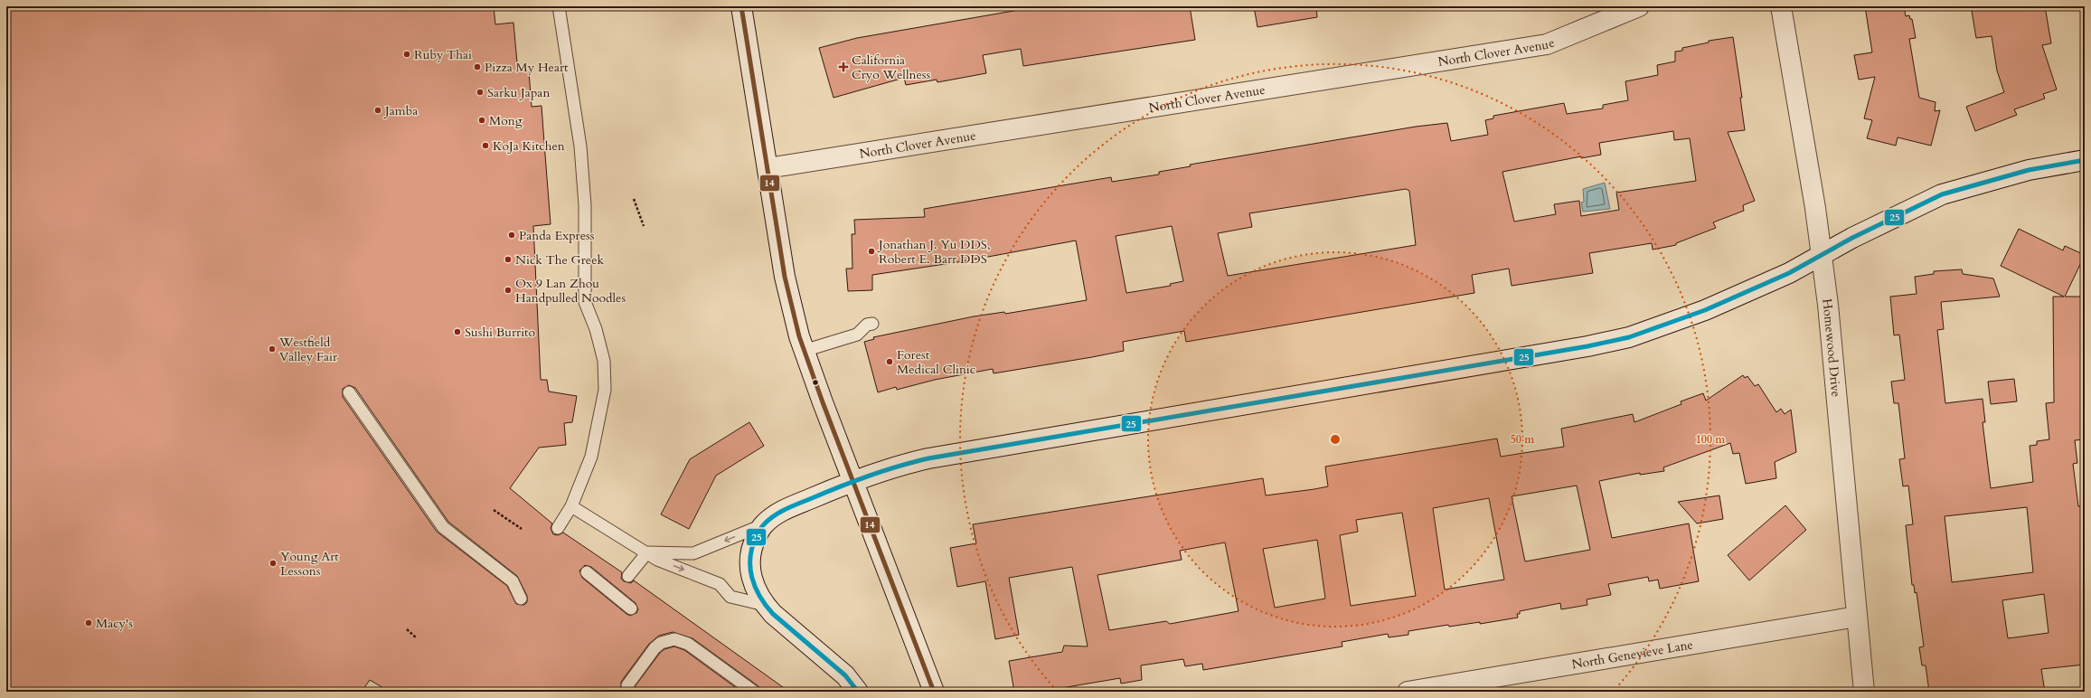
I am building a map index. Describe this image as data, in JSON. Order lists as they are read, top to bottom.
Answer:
{
  "streets": {
    "main road": ["North Clover Avenue", "Homewood Drive", "North Genevieve Lane"]
  },
  "crossings": [
    ["Homewood Drive", "North Genevieve Lane"]
  ],
  "places": {
    "other": [
      "Ruby Thai",
      "Pizza My Heart",
      "Sarku Japan",
      "Jamba",
      "Mong",
      "KoJa Kitchen",
      "Panda Express",
      "Jonathan J. Yu DDS, Robert E. Barr DDS",
      "Nick The Greek",
      "Ox 9 Lan Zhou Handpulled Noodles",
      "Sushi Burrito",
      "Westfield Valley Fair",
      "Forest Medical Clinic",
      "Young Art Lessons",
      "Macy's"
    ],
    "health": ["California Cryo Wellness"]
  },
  "lines": ["transit line 14", "transit line 25"],
  "rings": ["50 m", "100 m"]
}
